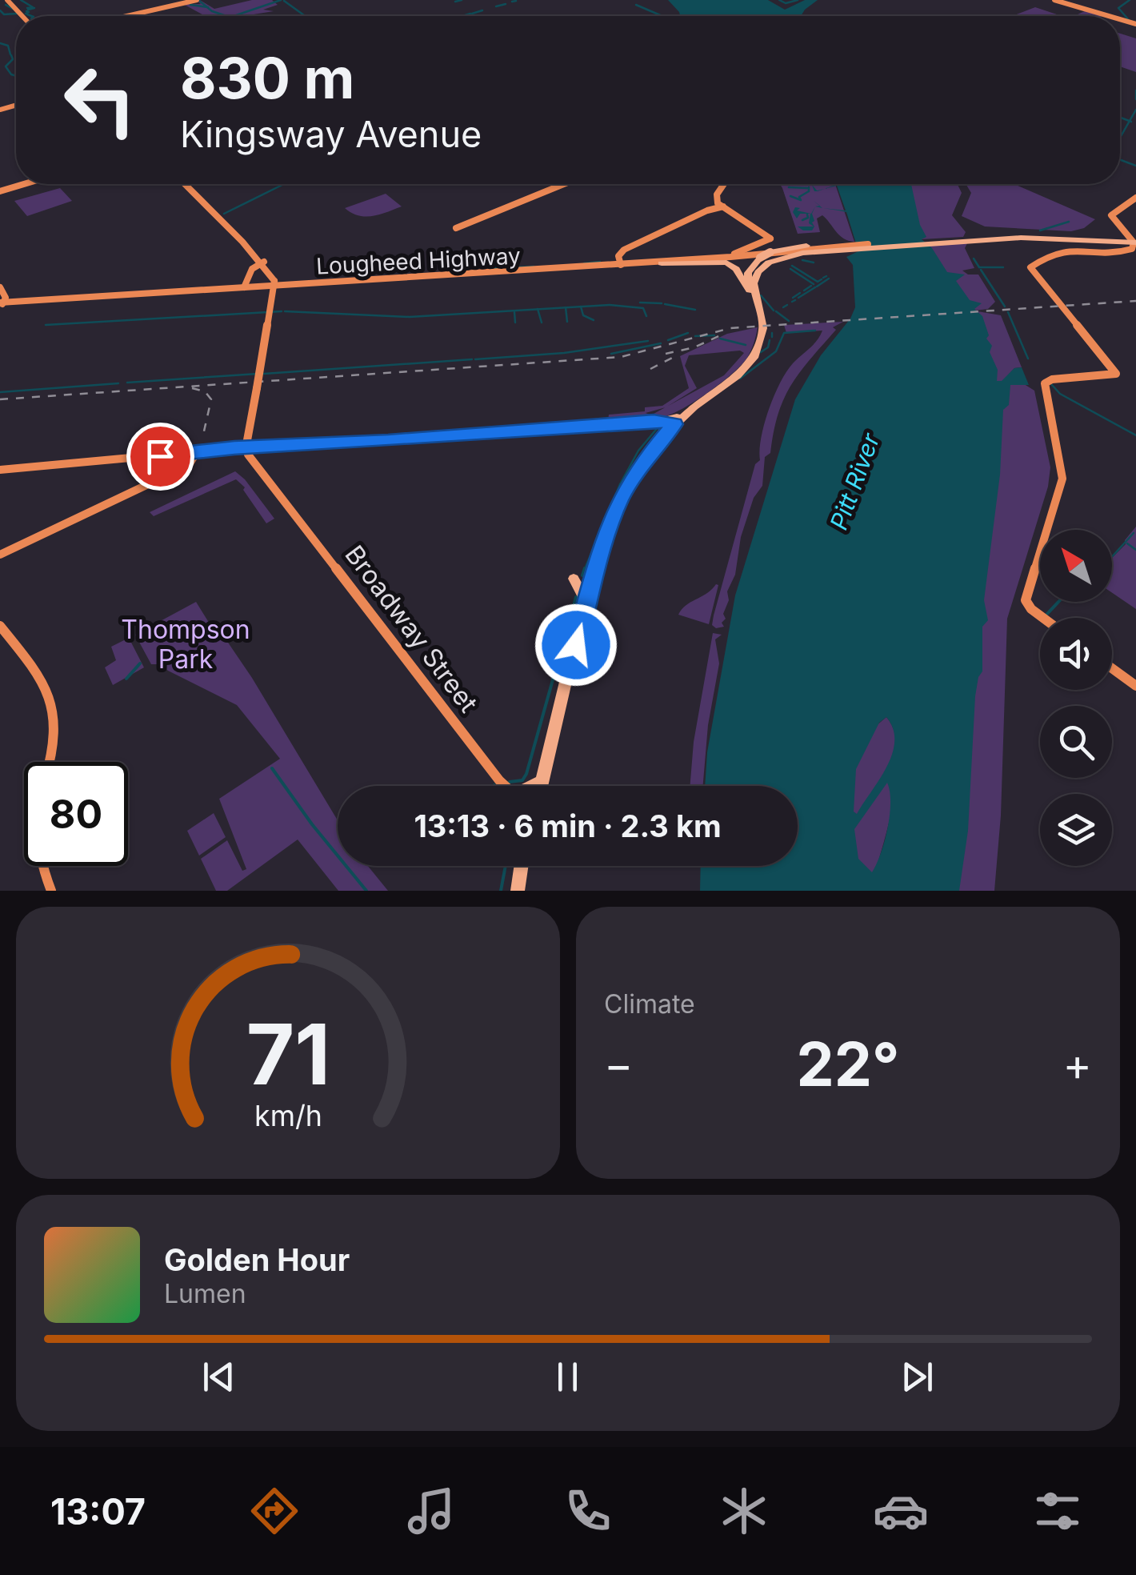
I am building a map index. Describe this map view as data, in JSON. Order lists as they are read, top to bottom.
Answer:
{
  "streets": {
    "main road": ["Lougheed Highway", "Broadway Street"]
  },
  "water": ["Pitt River"],
  "parks": ["Thompson Park"],
  "north": "top left",
  "page": {
    "turn": ["830 m", "Kingsway Avenue"],
    "limit": "80",
    "trip": "13:13 · 6 min · 2.3 km",
    "tile": "Climate",
    "heat": ["−", "22°", "+"],
    "song": ["Golden Hour", "Lumen"],
    "tabs": "13:07",
    "gauge": ["71", "km/h"]
  }
}
